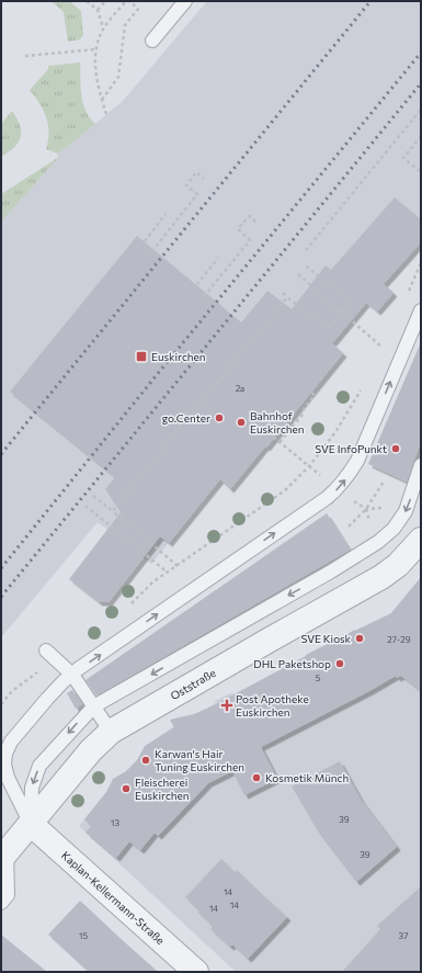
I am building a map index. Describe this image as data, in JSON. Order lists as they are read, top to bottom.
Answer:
{
  "streets": {
    "street": ["Oststraße", "Kaplan-Kellermann-Straße"]
  },
  "crossings": [
    ["Oststraße", "Kaplan-Kellermann-Straße"]
  ],
  "places": {
    "transit": ["Euskirchen"],
    "other": [
      "go.Center",
      "Bahnhof Euskirchen",
      "SVE InfoPunkt",
      "SVE Kiosk",
      "DHL Paketshop",
      "Karwan's Hair Tuning Euskirchen",
      "Kosmetik Münch",
      "Fleischerei Euskirchen"
    ],
    "health": ["Post Apotheke Euskirchen"]
  },
  "house_numbers": [
    "2a",
    "27-29",
    "5",
    "39",
    "13",
    "39",
    "14",
    "14",
    "14",
    "15",
    "37"
  ]
}
